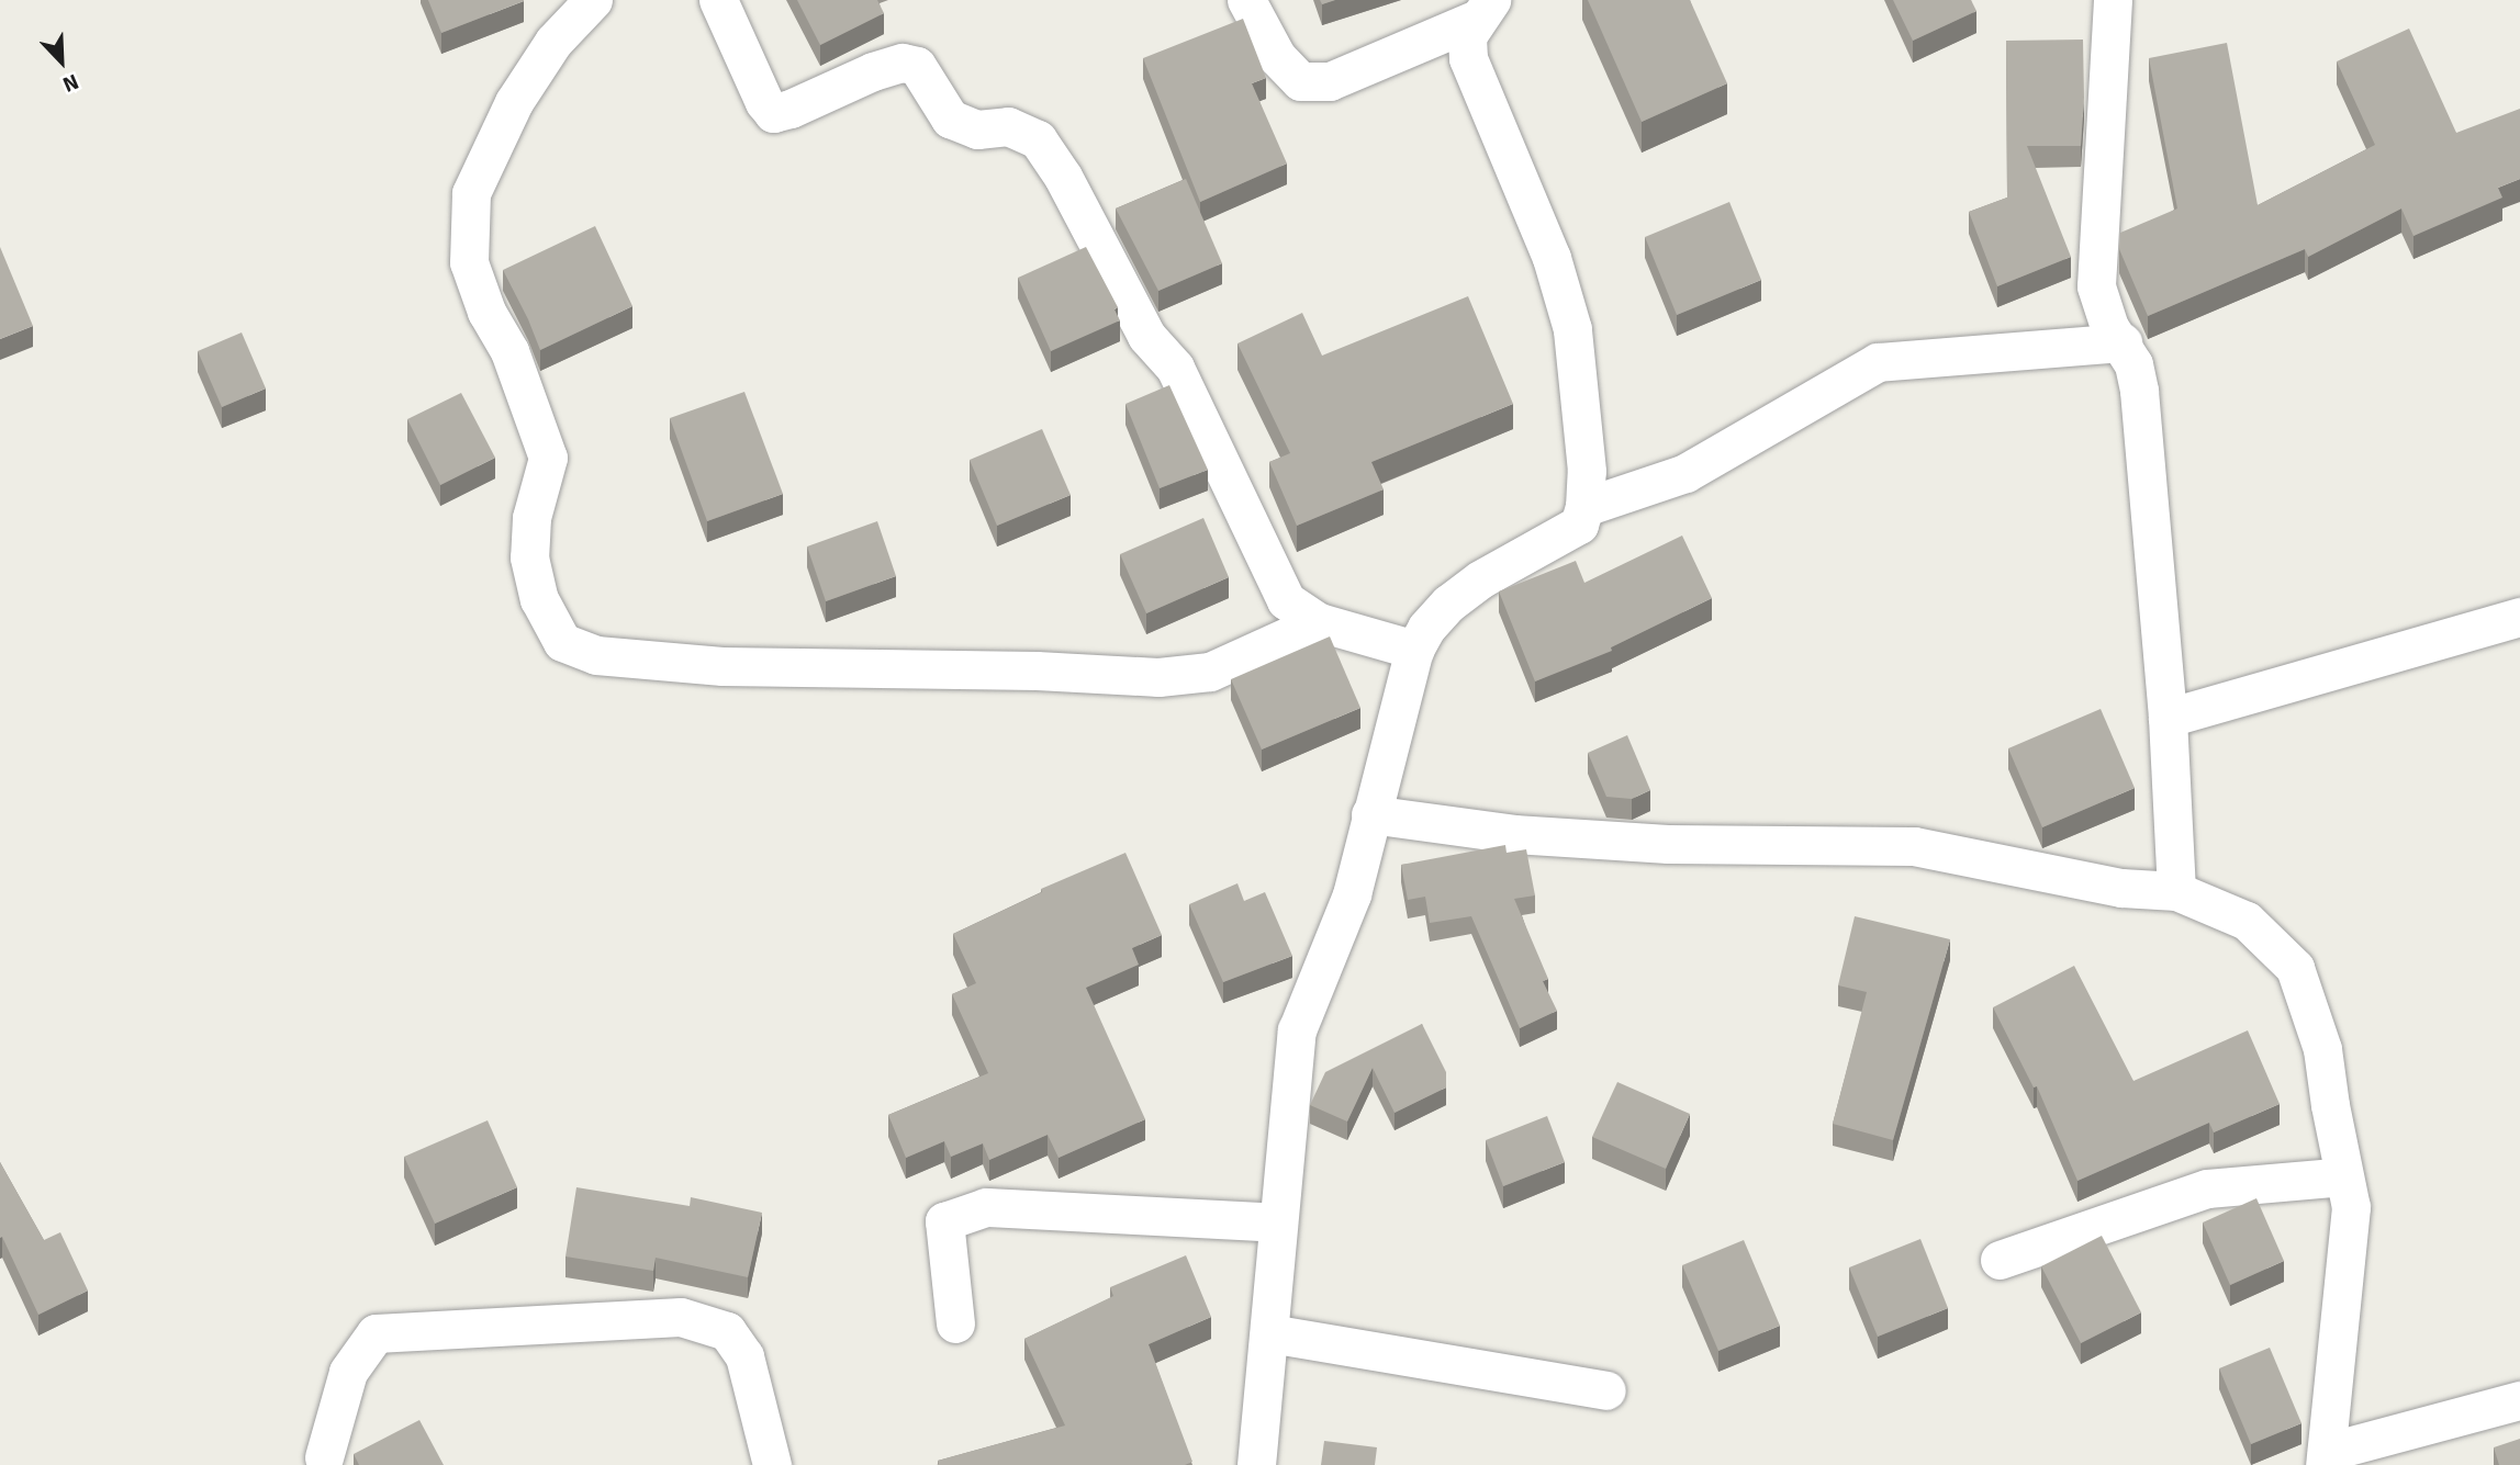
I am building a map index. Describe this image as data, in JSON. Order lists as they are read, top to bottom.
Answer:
{
  "north": "bottom right"
}
